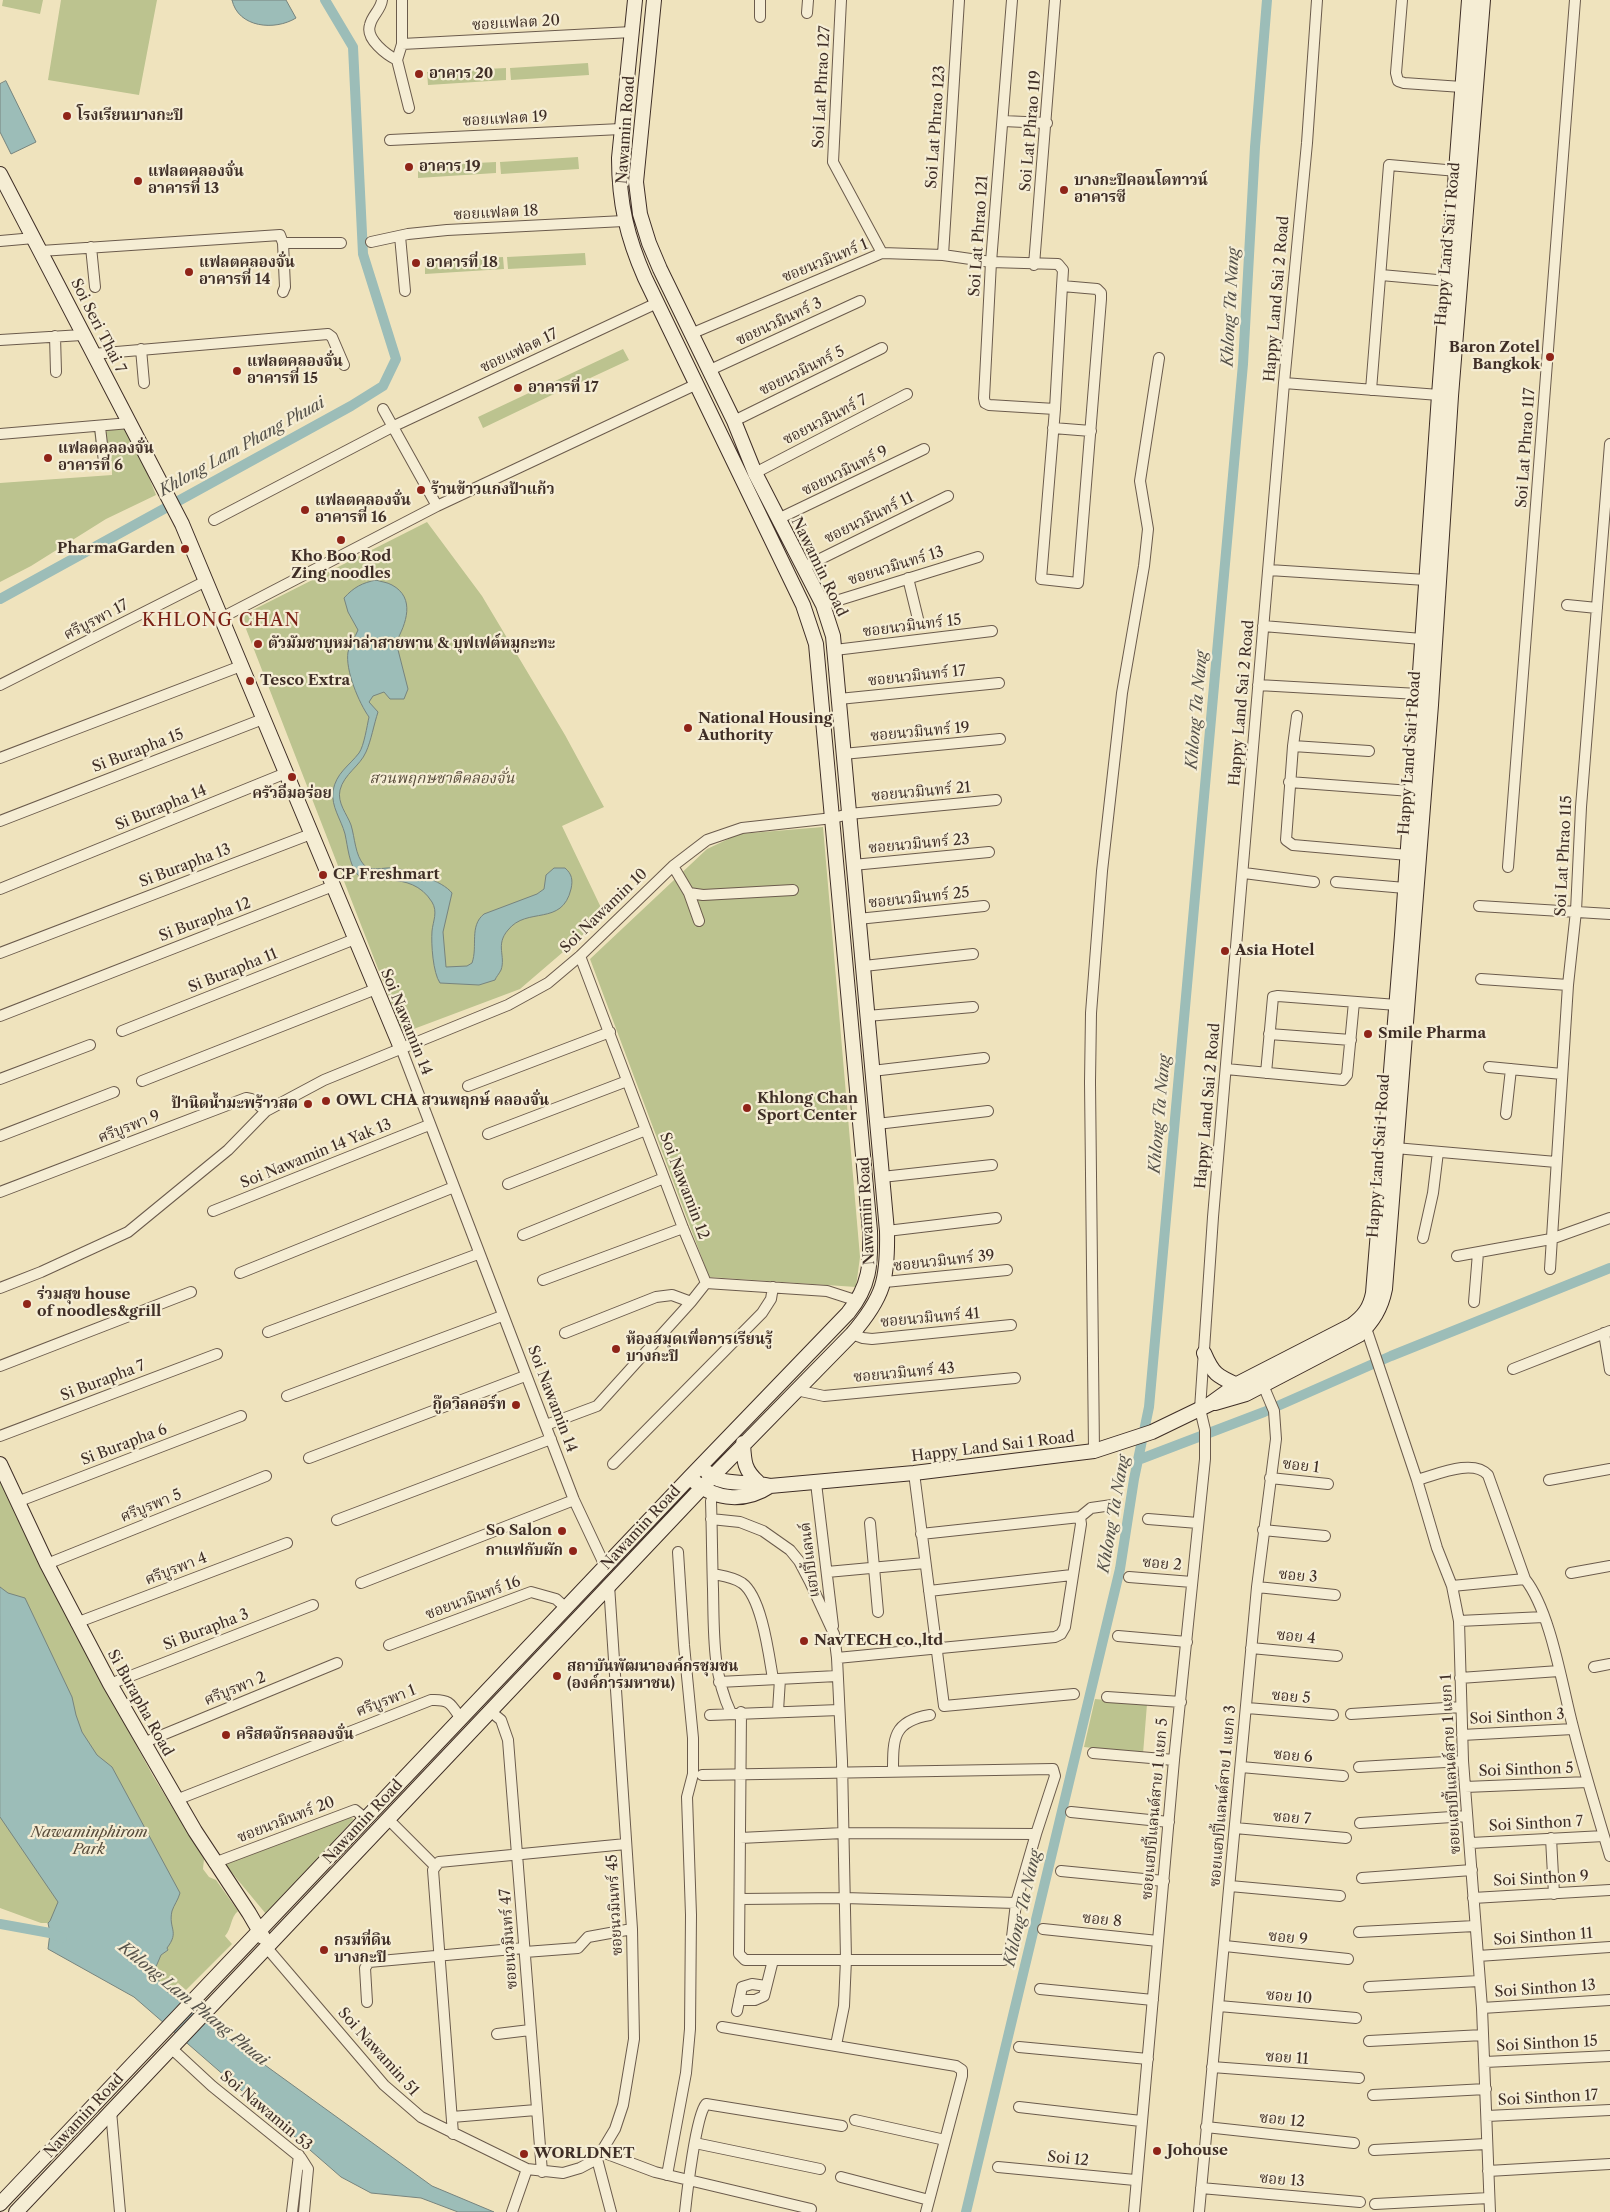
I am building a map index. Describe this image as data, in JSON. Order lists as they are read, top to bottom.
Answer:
{
  "streets": {
    "main road": [
      "Nawamin Road",
      "Happy Land Sai 1 Road",
      "Soi Seri Thai 7",
      "Soi Nawamin 14",
      "Si Burapha Road"
    ],
    "street": [
      "ซอยแฟลต 20",
      "Soi Lat Phrao 127",
      "ซอยแฟลต 19",
      "Soi Lat Phrao 123",
      "Soi Lat Phrao 119",
      "ซอยแฟลต 18",
      "Soi Lat Phrao 121",
      "ซอยนวมินทร์ 1",
      "Happy Land Sai 2 Road",
      "ซอยนวมินทร์ 3",
      "ซอยแฟลต 17",
      "ซอยนวมินทร์ 5",
      "ซอยนวมินทร์ 7",
      "Soi Lat Phrao 117",
      "ซอยนวมินทร์ 9",
      "ซอยนวมินทร์ 11",
      "ซอยนวมินทร์ 13",
      "ศรีบูรพา 17",
      "ซอยนวมินทร์ 15",
      "ซอยนวมินทร์ 17",
      "ซอยนวมินทร์ 19",
      "Si Burapha 15",
      "ซอยนวมินทร์ 21",
      "Si Burapha 14",
      "ซอยนวมินทร์ 23",
      "Soi Lat Phrao 115",
      "Si Burapha 13",
      "ซอยนวมินทร์ 25",
      "Soi Nawamin 10",
      "Si Burapha 12",
      "Si Burapha 11",
      "ศรีบูรพา 9",
      "Soi Nawamin 14 Yak 13",
      "Soi Nawamin 12",
      "ซอยนวมินทร์ 39",
      "ซอยนวมินทร์ 41",
      "ซอยนวมินทร์ 43",
      "Si Burapha 7",
      "Si Burapha 6",
      "ซอย 1",
      "ศรีบูรพา 5",
      "แฮปปี้แลนด์",
      "ซอย 2",
      "ศรีบูรพา 4",
      "ซอย 3",
      "ซอยนวมินทร์ 16",
      "Si Burapha 3",
      "ซอย 4",
      "ศรีบูรพา 2",
      "ซอย 5",
      "ศรีบูรพา 1",
      "Soi Sinthon 3",
      "ซอย 6",
      "ซอยแฮปปี้แลนด์สาย 1 แยก 1",
      "Soi Sinthon 5",
      "ซอยแฮปปี้แลนด์สาย 1 แยก 3",
      "ซอยแฮปปี้แลนด์สาย 1 แยก 5",
      "ซอย 7",
      "ซอยนวมินทร์ 20",
      "Soi Sinthon 7",
      "Soi Sinthon 9",
      "ซอยนวมินทร์ 45",
      "ซอย 8",
      "Soi Sinthon 11",
      "ซอย 9",
      "ซอยนวมินทร์ 47",
      "Soi Sinthon 13",
      "ซอย 10",
      "Soi Sinthon 15",
      "Soi Nawamin 51",
      "ซอย 11",
      "Soi Sinthon 17",
      "Soi Nawamin 53",
      "ซอย 12",
      "Soi 12",
      "ซอย 13"
    ]
  },
  "crossings": [
    ["ซอยแฟลต 20", "Nawamin Road"],
    ["Soi Lat Phrao 127", "ซอยนวมินทร์ 1"],
    ["ซอยแฟลต 19", "Nawamin Road"],
    ["Soi Lat Phrao 123", "ซอยนวมินทร์ 1"],
    ["Nawamin Road", "ซอยแฟลต 18"],
    ["Nawamin Road", "Happy Land Sai 1 Road"],
    ["Nawamin Road", "ซอยนวมินทร์ 1"],
    ["Nawamin Road", "ซอยนวมินทร์ 3"],
    ["Nawamin Road", "ซอยแฟลต 17"],
    ["Nawamin Road", "ซอยนวมินทร์ 5"],
    ["Nawamin Road", "ซอยนวมินทร์ 7"],
    ["Nawamin Road", "ซอยนวมินทร์ 9"],
    ["Nawamin Road", "ซอยนวมินทร์ 11"],
    ["Nawamin Road", "ซอยนวมินทร์ 13"],
    ["Nawamin Road", "ซอยนวมินทร์ 15"],
    ["Nawamin Road", "ซอยนวมินทร์ 17"],
    ["Nawamin Road", "ซอยนวมินทร์ 19"],
    ["Nawamin Road", "ซอยนวมินทร์ 21"],
    ["Nawamin Road", "ซอยนวมินทร์ 23"],
    ["Nawamin Road", "ซอยนวมินทร์ 25"],
    ["Nawamin Road", "Soi Nawamin 10"],
    ["Nawamin Road", "Soi Nawamin 14"],
    ["Nawamin Road", "ซอยนวมินทร์ 39"],
    ["Nawamin Road", "ซอยนวมินทร์ 41"],
    ["Nawamin Road", "ซอยนวมินทร์ 43"],
    ["Nawamin Road", "ซอยนวมินทร์ 16"],
    ["Nawamin Road", "ศรีบูรพา 1"],
    ["Nawamin Road", "Si Burapha Road"],
    ["Nawamin Road", "ซอยนวมินทร์ 20"],
    ["Nawamin Road", "ซอยนวมินทร์ 45"],
    ["Nawamin Road", "ซอยนวมินทร์ 47"],
    ["Nawamin Road", "Soi Nawamin 51"],
    ["Nawamin Road", "Soi Nawamin 53"],
    ["Soi Lat Phrao 119", "ซอยนวมินทร์ 1"],
    ["Soi Lat Phrao 121", "ซอยนวมินทร์ 1"],
    ["Happy Land Sai 1 Road", "Happy Land Sai 2 Road"],
    ["Happy Land Sai 1 Road", "แฮปปี้แลนด์"],
    ["Happy Land Sai 1 Road", "ซอยแฮปปี้แลนด์สาย 1 แยก 1"],
    ["Happy Land Sai 1 Road", "ซอยแฮปปี้แลนด์สาย 1 แยก 3"],
    ["Happy Land Sai 1 Road", "ซอยแฮปปี้แลนด์สาย 1 แยก 5"],
    ["Happy Land Sai 2 Road", "ซอยแฮปปี้แลนด์สาย 1 แยก 5"],
    ["Soi Seri Thai 7", "Soi Nawamin 14"],
    ["ศรีบูรพา 17", "Soi Nawamin 14"],
    ["Si Burapha 15", "Soi Nawamin 14"],
    ["ซอยนวมินทร์ 21", "Soi Nawamin 10"],
    ["Si Burapha 14", "Soi Nawamin 14"],
    ["Si Burapha 13", "Soi Nawamin 14"],
    ["Soi Nawamin 10", "Soi Nawamin 14"],
    ["Soi Nawamin 10", "ศรีบูรพา 9"],
    ["Soi Nawamin 10", "Soi Nawamin 12"],
    ["Si Burapha 12", "Soi Nawamin 14"],
    ["Si Burapha 11", "Soi Nawamin 14"],
    ["Soi Nawamin 14", "Soi Nawamin 14 Yak 13"],
    ["Si Burapha 6", "Si Burapha Road"],
    ["ซอย 1", "ซอยแฮปปี้แลนด์สาย 1 แยก 3"],
    ["ศรีบูรพา 5", "Si Burapha Road"],
    ["ซอย 2", "ซอยแฮปปี้แลนด์สาย 1 แยก 5"],
    ["ศรีบูรพา 4", "Si Burapha Road"],
    ["ซอย 3", "ซอยแฮปปี้แลนด์สาย 1 แยก 3"],
    ["Si Burapha 3", "Si Burapha Road"],
    ["ซอย 4", "ซอยแฮปปี้แลนด์สาย 1 แยก 3"],
    ["ศรีบูรพา 2", "Si Burapha Road"],
    ["ซอย 5", "ซอยแฮปปี้แลนด์สาย 1 แยก 3"],
    ["ศรีบูรพา 1", "Si Burapha Road"],
    ["Si Burapha Road", "ซอยนวมินทร์ 20"],
    ["Si Burapha Road", "Soi Nawamin 51"],
    ["Soi Sinthon 3", "ซอยแฮปปี้แลนด์สาย 1 แยก 1"],
    ["ซอย 6", "ซอยแฮปปี้แลนด์สาย 1 แยก 3"],
    ["ซอยแฮปปี้แลนด์สาย 1 แยก 1", "Soi Sinthon 5"],
    ["ซอยแฮปปี้แลนด์สาย 1 แยก 1", "Soi Sinthon 7"],
    ["ซอยแฮปปี้แลนด์สาย 1 แยก 1", "Soi Sinthon 9"],
    ["ซอยแฮปปี้แลนด์สาย 1 แยก 1", "Soi Sinthon 11"],
    ["ซอยแฮปปี้แลนด์สาย 1 แยก 1", "Soi Sinthon 13"],
    ["ซอยแฮปปี้แลนด์สาย 1 แยก 1", "Soi Sinthon 15"],
    ["ซอยแฮปปี้แลนด์สาย 1 แยก 1", "Soi Sinthon 17"],
    ["ซอยแฮปปี้แลนด์สาย 1 แยก 3", "ซอย 7"],
    ["ซอยแฮปปี้แลนด์สาย 1 แยก 3", "ซอย 9"],
    ["ซอยแฮปปี้แลนด์สาย 1 แยก 3", "ซอย 10"],
    ["ซอยแฮปปี้แลนด์สาย 1 แยก 3", "ซอย 11"],
    ["ซอยแฮปปี้แลนด์สาย 1 แยก 3", "ซอย 12"],
    ["ซอยแฮปปี้แลนด์สาย 1 แยก 3", "ซอย 13"],
    ["ซอยแฮปปี้แลนด์สาย 1 แยก 5", "ซอย 8"],
    ["ซอยแฮปปี้แลนด์สาย 1 แยก 5", "Soi 12"],
    ["ซอยนวมินทร์ 47", "Soi Nawamin 51"]
  ],
  "districts": ["KHLONG CHAN"],
  "water": ["Khlong Ta Nang", "Khlong Lam Phang Phuai"],
  "parks": ["สวนพฤกษชาติคลองจั่น", "Nawaminphirom Park"],
  "places": [
    "อาคาร 20",
    "โรงเรียนบางกะปิ",
    "อาคาร 19",
    "แฟลตคลองจั่น อาคารที่ 13",
    "บางกะปิคอนโดทาวน์ อาคารซี",
    "อาคารที่ 18",
    "แฟลตคลองจั่น อาคารที่ 14",
    "Baron Zotel Bangkok",
    "แฟลตคลองจั่น อาคารที่ 15",
    "อาคารที่ 17",
    "แฟลตคลองจั่น อาคารที่ 6",
    "ร้านข้าวแกงป้าแก้ว",
    "แฟลตคลองจั่น อาคารที่ 16",
    "Kho Boo Rod Zing noodles",
    "PharmaGarden",
    "ตัวมัมชาบูหม่าล่าสายพาน & บุฟเฟต์หมูกะทะ",
    "Tesco Extra",
    "National Housing Authority",
    "ครัวอิ่มอร่อย",
    "CP Freshmart",
    "Asia Hotel",
    "Smile Pharma",
    "OWL CHA สวนพฤกษ์ คลองจั่น",
    "ป้านิดน้ำมะพร้าวสด",
    "Khlong Chan Sport Center",
    "ร่วมสุข house of noodles&grill",
    "ห้องสมุดเพื่อการเรียนรู้ บางกะปิ",
    "กู๊ดวิลคอร์ท",
    "So Salon",
    "กาแฟกับผัก",
    "NavTECH co.,ltd",
    "สถาบันพัฒนาองค์กรชุมชน (องค์การมหาชน)",
    "คริสตจักรคลองจั่น",
    "กรมที่ดิน บางกะปิ",
    "Johouse",
    "WORLDNET"
  ]
}
